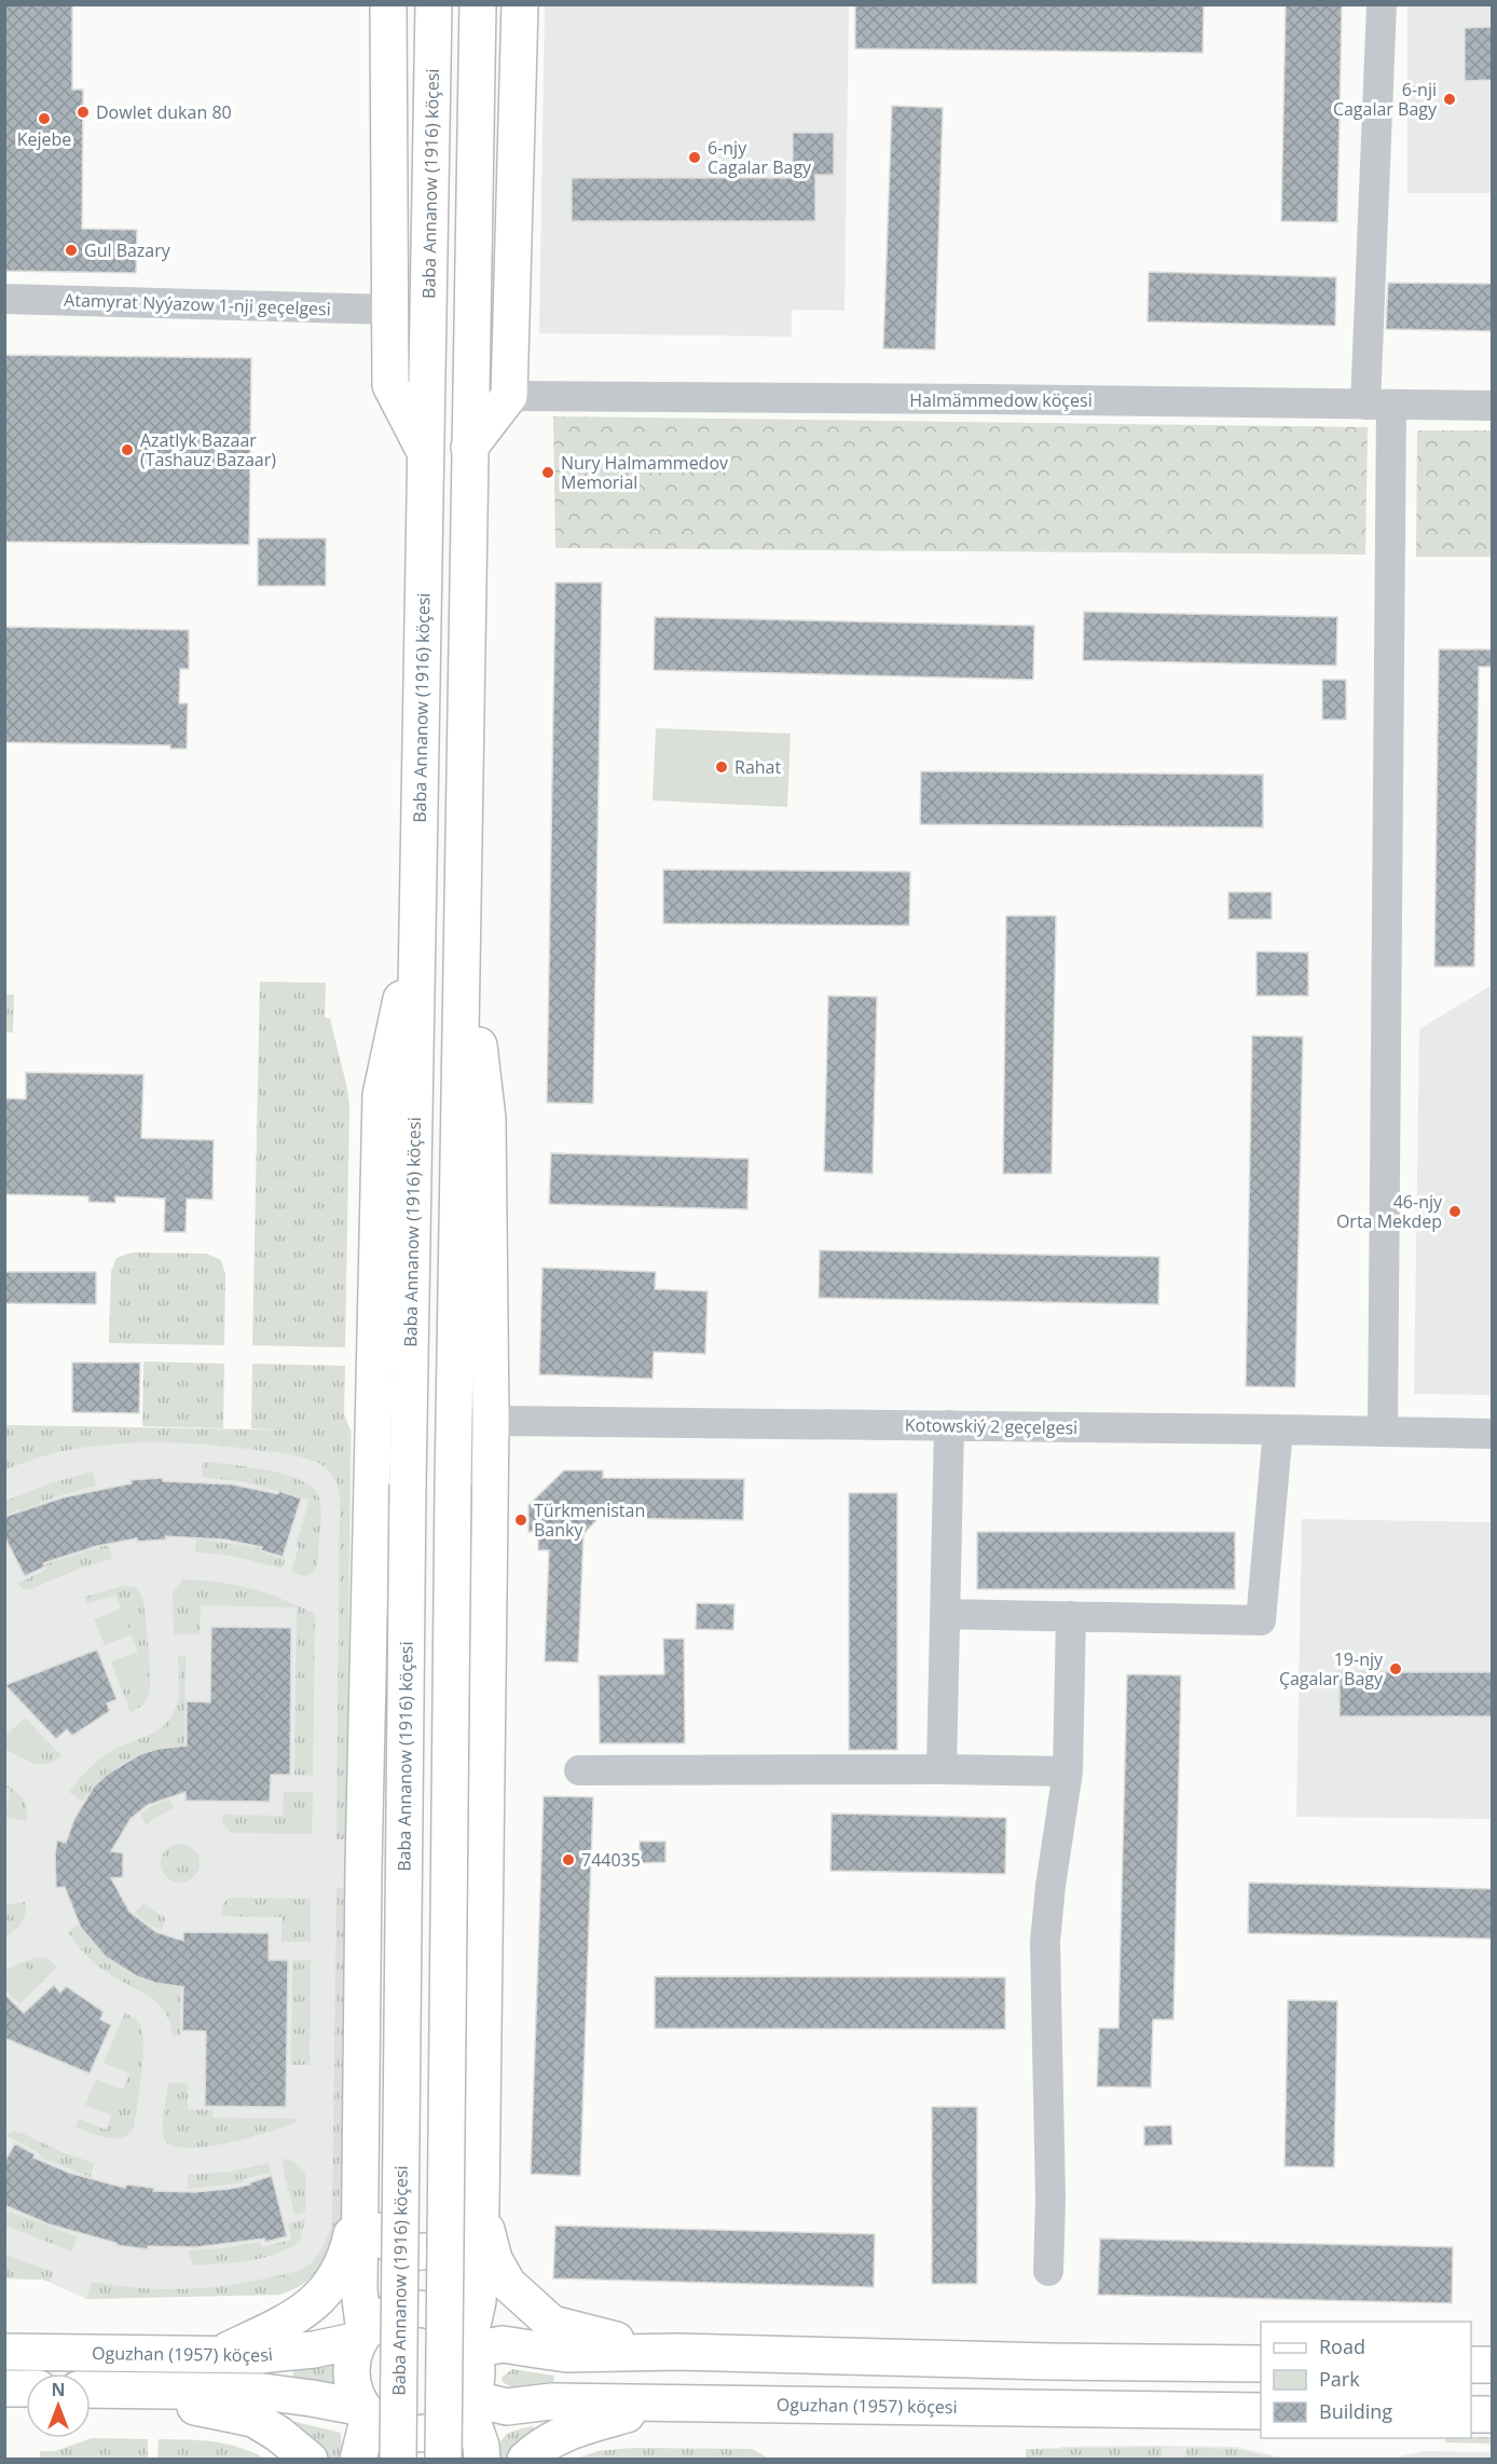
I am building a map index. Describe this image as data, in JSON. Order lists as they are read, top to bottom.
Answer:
{
  "streets": {
    "main road": ["Baba Annanow (1916) köçesi", "Oguzhan (1957) köçesi"],
    "street": ["Atamyrat Nyýazow 1-nji geçelgesi", "Halmämmedow köçesi", "Kotowskiý 2 geçelgesi"]
  },
  "places": [
    "6-nji Cagalar Bagy",
    "Dowlet dukan 80",
    "Kejebe",
    "6-njy Cagalar Bagy",
    "Gul Bazary",
    "Azatlyk Bazaar (Tashauz Bazaar)",
    "Nury Halmammedov Memorial",
    "Rahat",
    "46-njy Orta Mekdep",
    "Türkmenistan Banky",
    "19-njy Çagalar Bagy",
    "744035"
  ],
  "legend": ["Road", "Park", "Building"],
  "north": "top"
}
